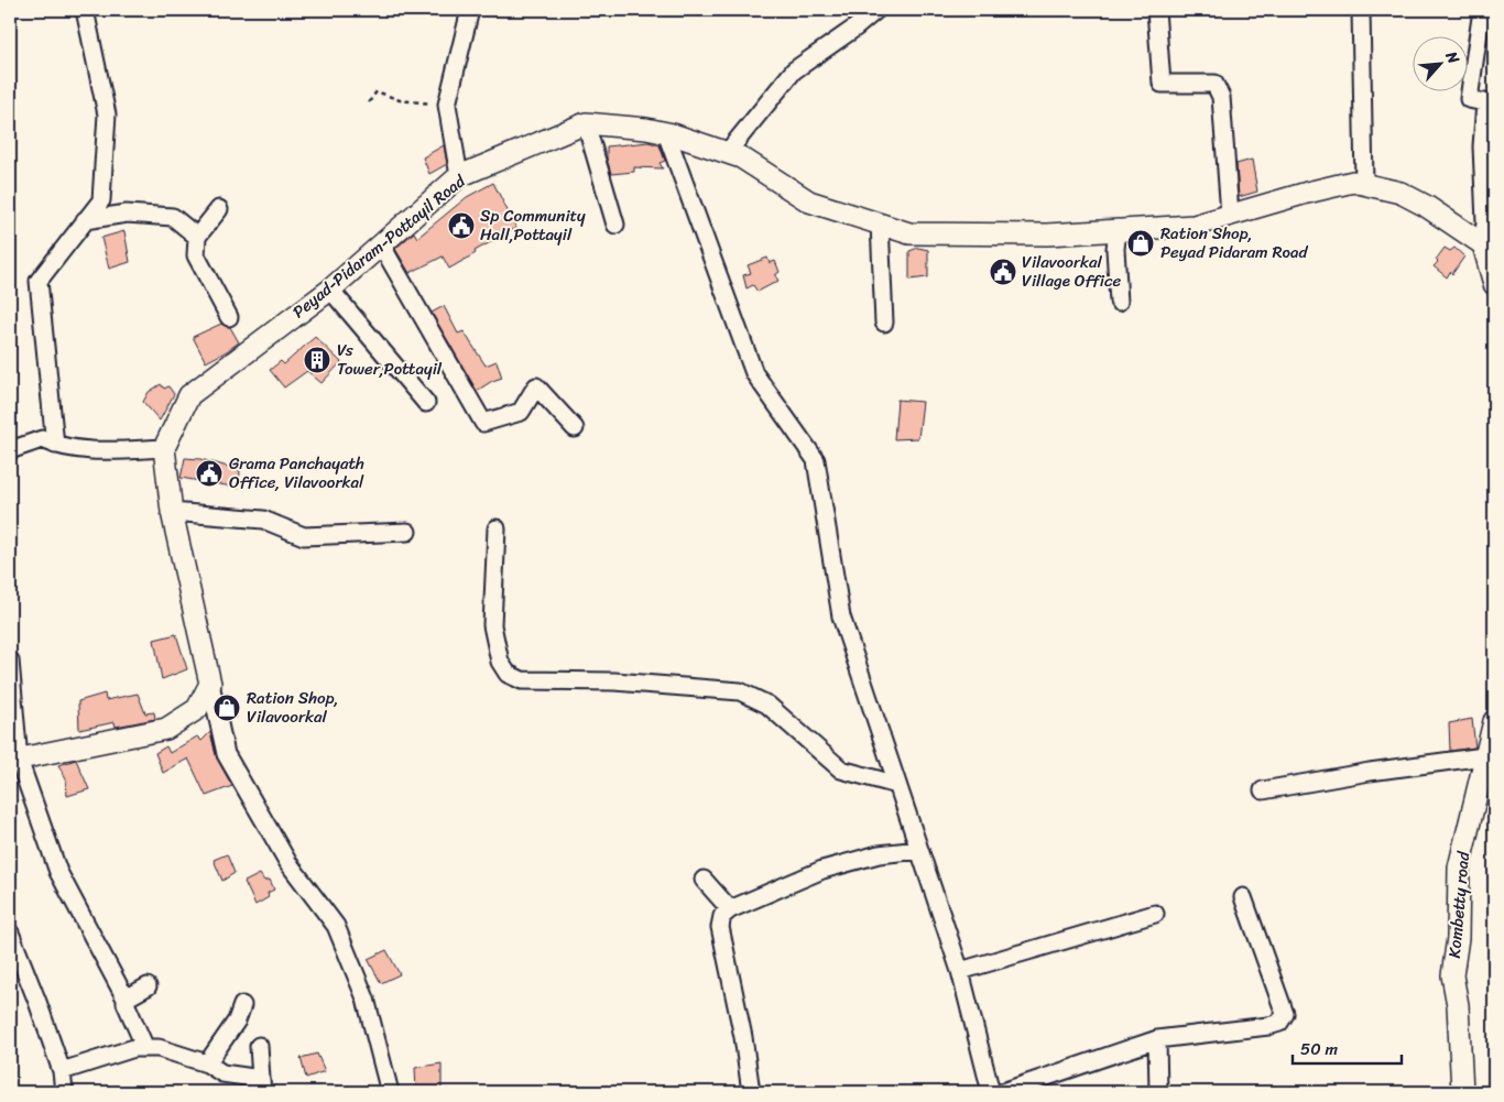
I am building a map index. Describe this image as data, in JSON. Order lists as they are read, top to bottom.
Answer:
{
  "streets": {
    "street": ["Peyad-Pidaram-Pottayil Road", "Kombetty road"]
  },
  "places": {
    "public building": ["Sp Community Hall,Pottayil", "Vilavoorkal Village Office", "Grama Panchayath Office, Vilavoorkal"],
    "shop": ["Ration Shop, Peyad Pidaram Road", "Ration Shop, Vilavoorkal"],
    "building": ["Vs Tower,Pottayil"]
  },
  "scale_bar": "50 m",
  "north": "top right"
}
